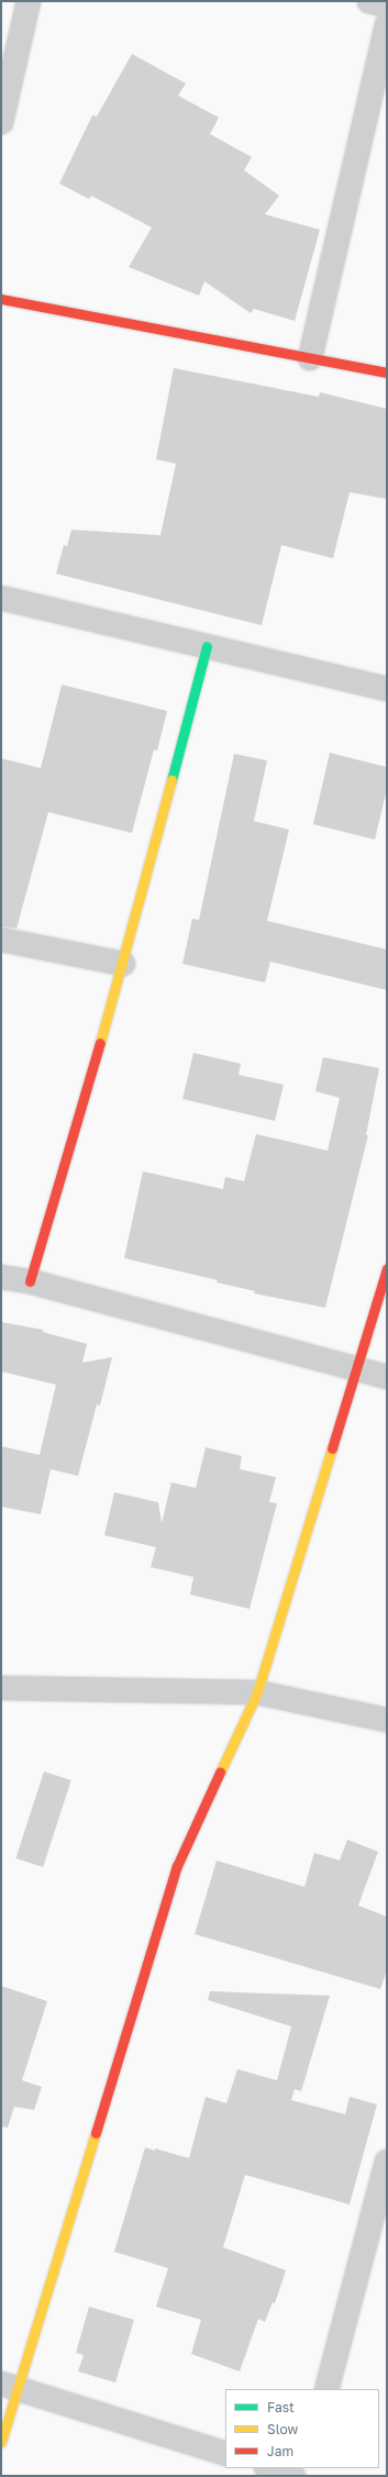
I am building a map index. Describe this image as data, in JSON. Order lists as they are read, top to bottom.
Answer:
{
  "legend": ["Fast", "Slow", "Jam"]
}
